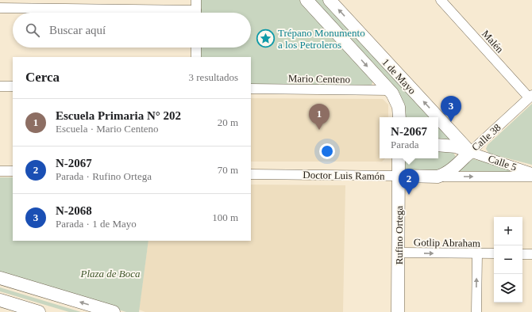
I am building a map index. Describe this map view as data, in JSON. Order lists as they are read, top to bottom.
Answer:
{
  "streets": {
    "main road": [
      "1 de Mayo",
      "Calle 38",
      "Calle 5",
      "Doctor Luis Ramón",
      "Rufino Ortega"
    ],
    "street": ["Malén", "Mario Centeno", "Gotlip Abraham"]
  },
  "crossings": [
    ["Malén", "Calle 38"],
    ["1 de Mayo", "Mario Centeno"],
    ["1 de Mayo", "Calle 38"],
    ["1 de Mayo", "Calle 5"],
    ["Calle 38", "Calle 5"],
    ["Calle 38", "Doctor Luis Ramón"],
    ["Calle 5", "Doctor Luis Ramón"],
    ["Doctor Luis Ramón", "Rufino Ortega"],
    ["Rufino Ortega", "Gotlip Abraham"]
  ],
  "one_way": ["Gotlip Abraham"],
  "parks": ["Plaza de Boca"],
  "places": {
    "place": ["Trépano Monumento a los Petroleros"]
  },
  "page": {
    "search": "Buscar aquí",
    "heading": ["Cerca", "3 resultados"],
    "pins": ["3", "1", "2"],
    "list": [
      {
        "mark": "1",
        "name": "Escuela Primaria N° 202",
        "note": "Escuela · Mario Centeno",
        "value": "20 m"
      },
      {
        "mark": "2",
        "name": "N-2067",
        "note": "Parada · Rufino Ortega",
        "value": "70 m"
      },
      {
        "mark": "3",
        "name": "N-2068",
        "note": "Parada · 1 de Mayo",
        "value": "100 m"
      }
    ],
    "popup": ["N-2067", "Parada"],
    "map_buttons": ["+", "−"]
  }
}
